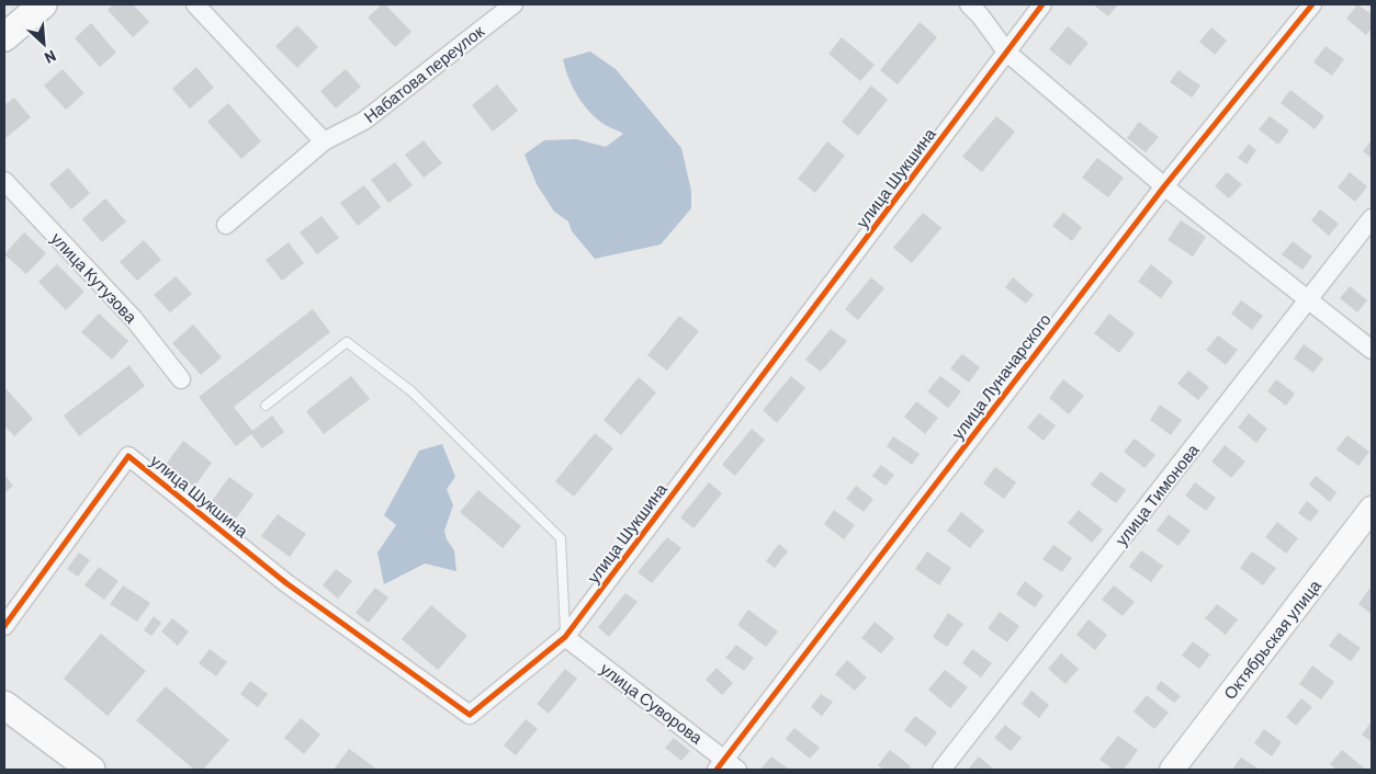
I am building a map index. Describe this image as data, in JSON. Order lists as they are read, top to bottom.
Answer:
{
  "streets": {
    "street": [
      "Набатова переулок",
      "улица Шукшина",
      "улица Кутузова",
      "улица Луначарского",
      "улица Тимонова",
      "Октябрьская улица",
      "улица Суворова"
    ]
  },
  "crossings": [
    ["улица Шукшина", "улица Суворова"],
    ["улица Луначарского", "улица Суворова"]
  ],
  "north": "bottom right"
}
